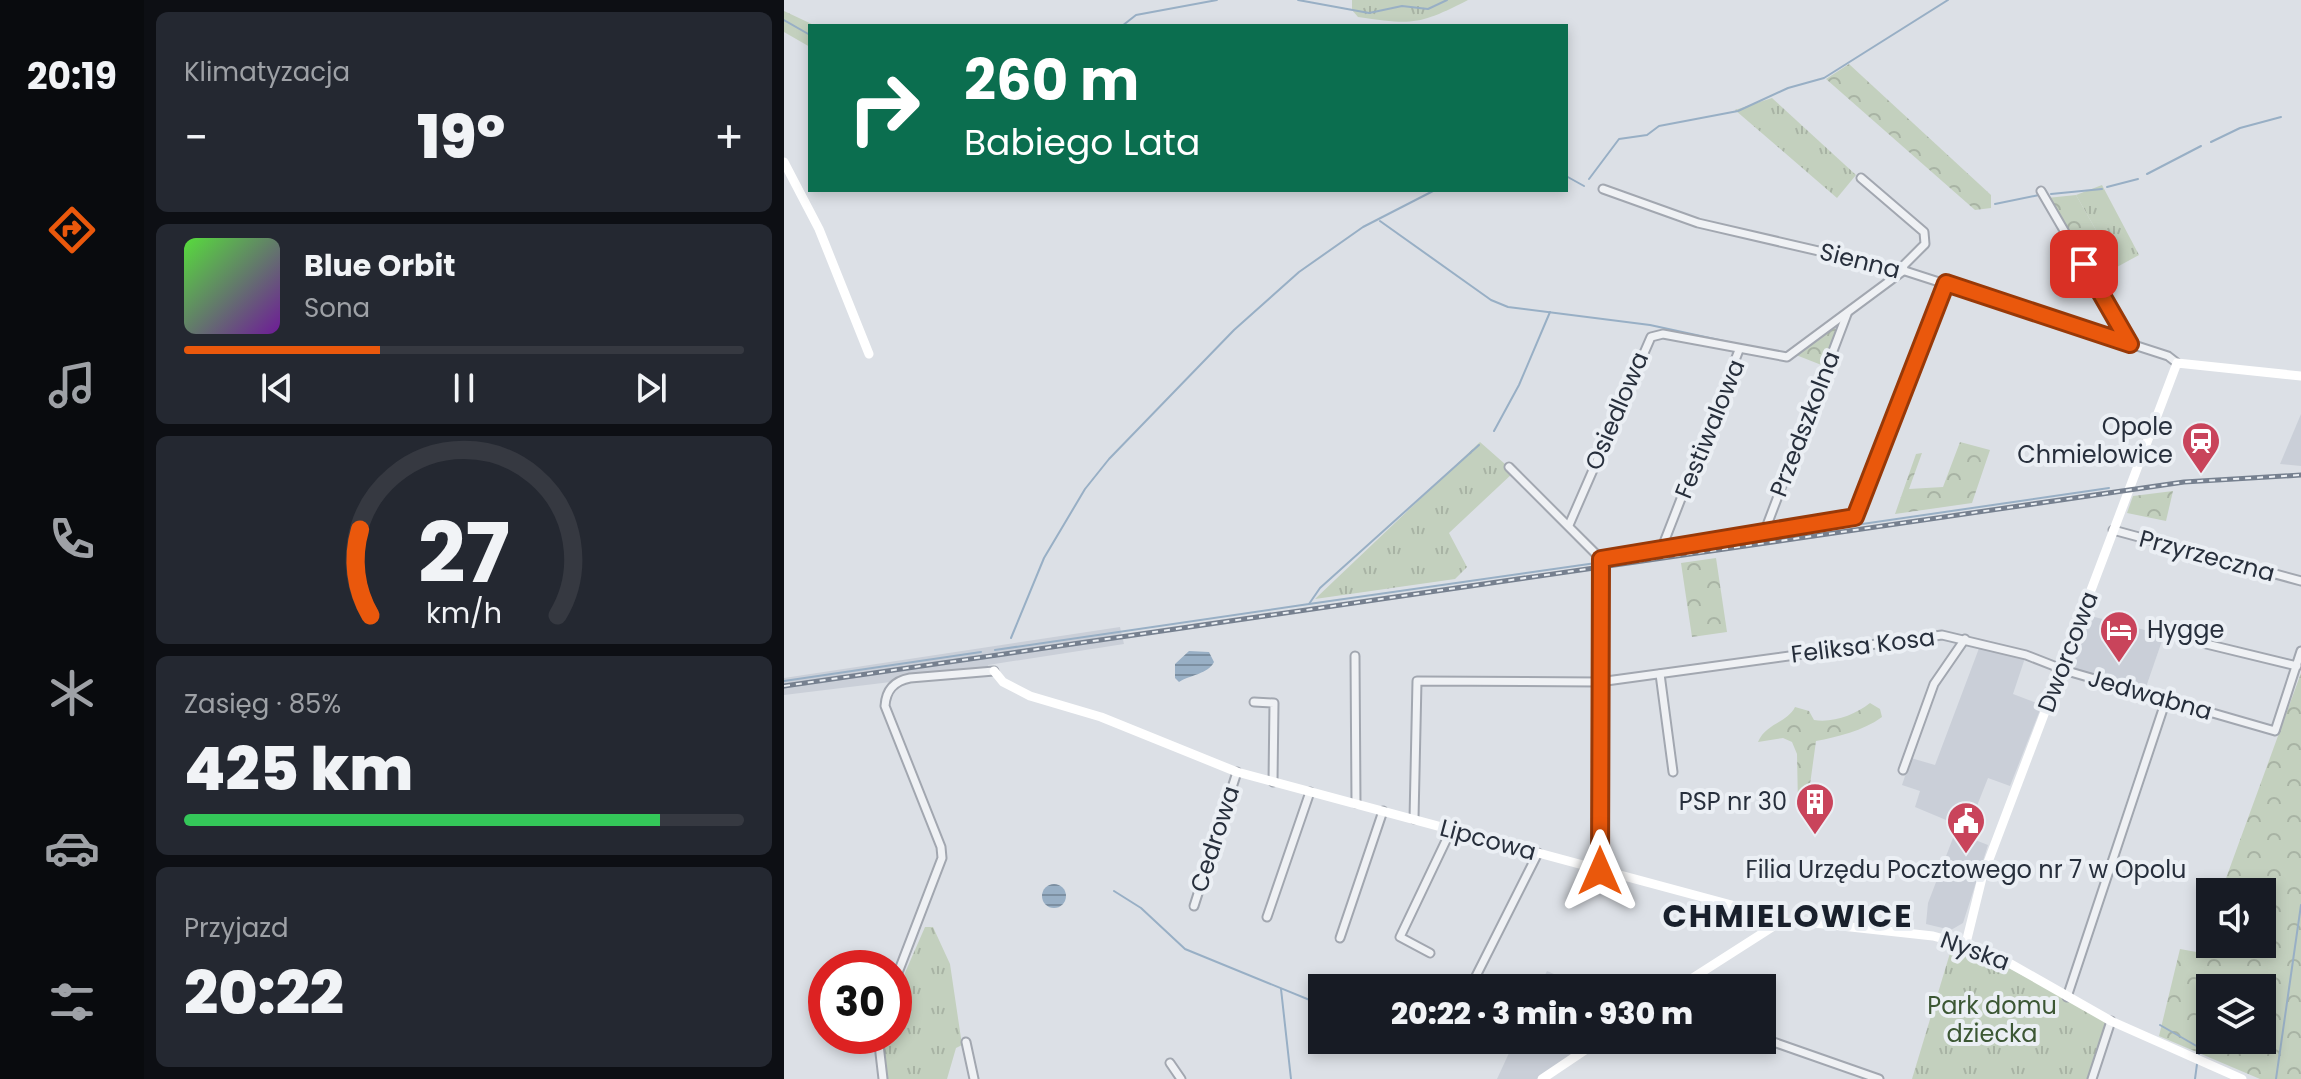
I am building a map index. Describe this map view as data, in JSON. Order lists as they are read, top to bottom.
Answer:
{
  "streets": {
    "street": [
      "Sienna",
      "Osiedlowa",
      "Przedszkolna",
      "Festiwalowa",
      "Przyrzeczna",
      "Feliksa Kosa",
      "Dworcowa",
      "Jedwabna",
      "Cedrowa",
      "Lipcowa",
      "Nyska"
    ]
  },
  "crossings": [
    ["Sienna", "Festiwalowa"],
    ["Sienna", "Dworcowa"],
    ["Osiedlowa", "Festiwalowa"],
    ["Przedszkolna", "Festiwalowa"],
    ["Przyrzeczna", "Dworcowa"],
    ["Feliksa Kosa", "Dworcowa"],
    ["Feliksa Kosa", "Jedwabna"],
    ["Feliksa Kosa", "Lipcowa"],
    ["Dworcowa", "Jedwabna"],
    ["Dworcowa", "Nyska"],
    ["Cedrowa", "Lipcowa"],
    ["Lipcowa", "Nyska"]
  ],
  "districts": ["CHMIELOWICE"],
  "parks": ["Park domu dziecka"],
  "places": {
    "station": ["Opole Chmielowice"],
    "hotel": ["Hygge"],
    "building": ["PSP nr 30"],
    "public building": ["Filia Urzędu Pocztowego nr 7 w Opolu"]
  },
  "page": {
    "tabs": "20:19",
    "tile": [
      "Klimatyzacja",
      ["Zasięg · 85%", "425 km"],
      ["Przyjazd", "20:22"]
    ],
    "turn": ["260 m", "Babiego Lata"],
    "heat": ["−", "19°", "+"],
    "song": ["Blue Orbit", "Sona"],
    "limit": "30",
    "trip": "20:22 · 3 min · 930 m",
    "gauge": ["27", "km/h"]
  }
}
